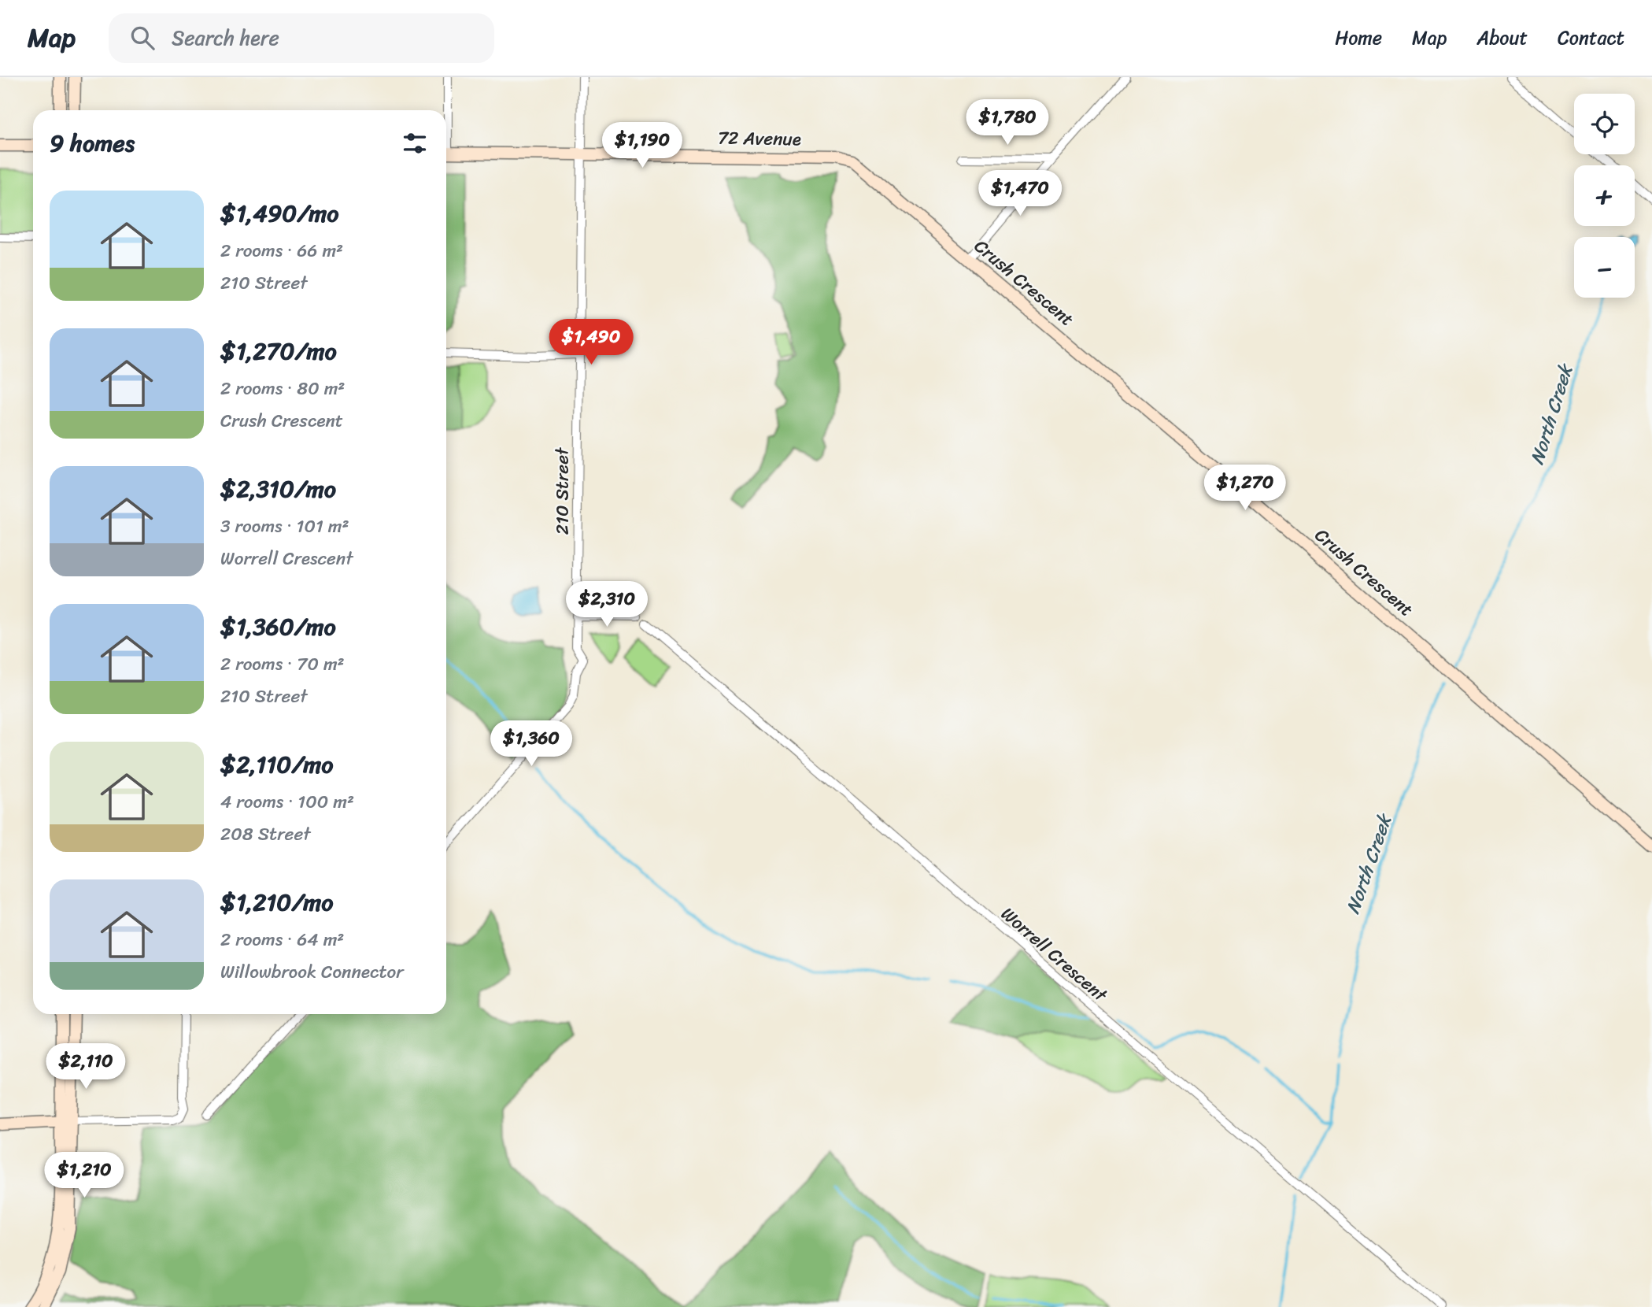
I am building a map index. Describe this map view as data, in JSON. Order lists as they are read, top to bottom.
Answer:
{
  "streets": {
    "main road": ["72 Avenue", "Crush Crescent"],
    "street": ["210 Street", "Worrell Crescent"]
  },
  "crossings": [
    ["72 Avenue", "Crush Crescent"],
    ["72 Avenue", "210 Street"]
  ],
  "water": ["North Creek"],
  "page": {
    "header": "Map",
    "search": "Search here",
    "nav": [
      "Home",
      "Map",
      "About",
      "Contact"
    ],
    "map_buttons": ["+", "−"],
    "price": [
      "$1,780",
      "$1,190",
      "$1,470",
      "$1,490",
      "$1,270",
      "$2,310",
      "$1,360",
      "$2,110",
      "$1,210"
    ],
    "heading": "9 homes",
    "list": [
      {
        "name": "$1,490/mo",
        "note": "2 rooms · 66 m² · 210 Street"
      },
      {
        "name": "$1,270/mo",
        "note": "2 rooms · 80 m² · Crush Crescent"
      },
      {
        "name": "$2,310/mo",
        "note": "3 rooms · 101 m² · Worrell Crescent"
      },
      {
        "name": "$1,360/mo",
        "note": "2 rooms · 70 m² · 210 Street"
      },
      {
        "name": "$2,110/mo",
        "note": "4 rooms · 100 m² · 208 Street"
      },
      {
        "name": "$1,210/mo",
        "note": "2 rooms · 64 m² · Willowbrook Connector"
      }
    ]
  }
}
